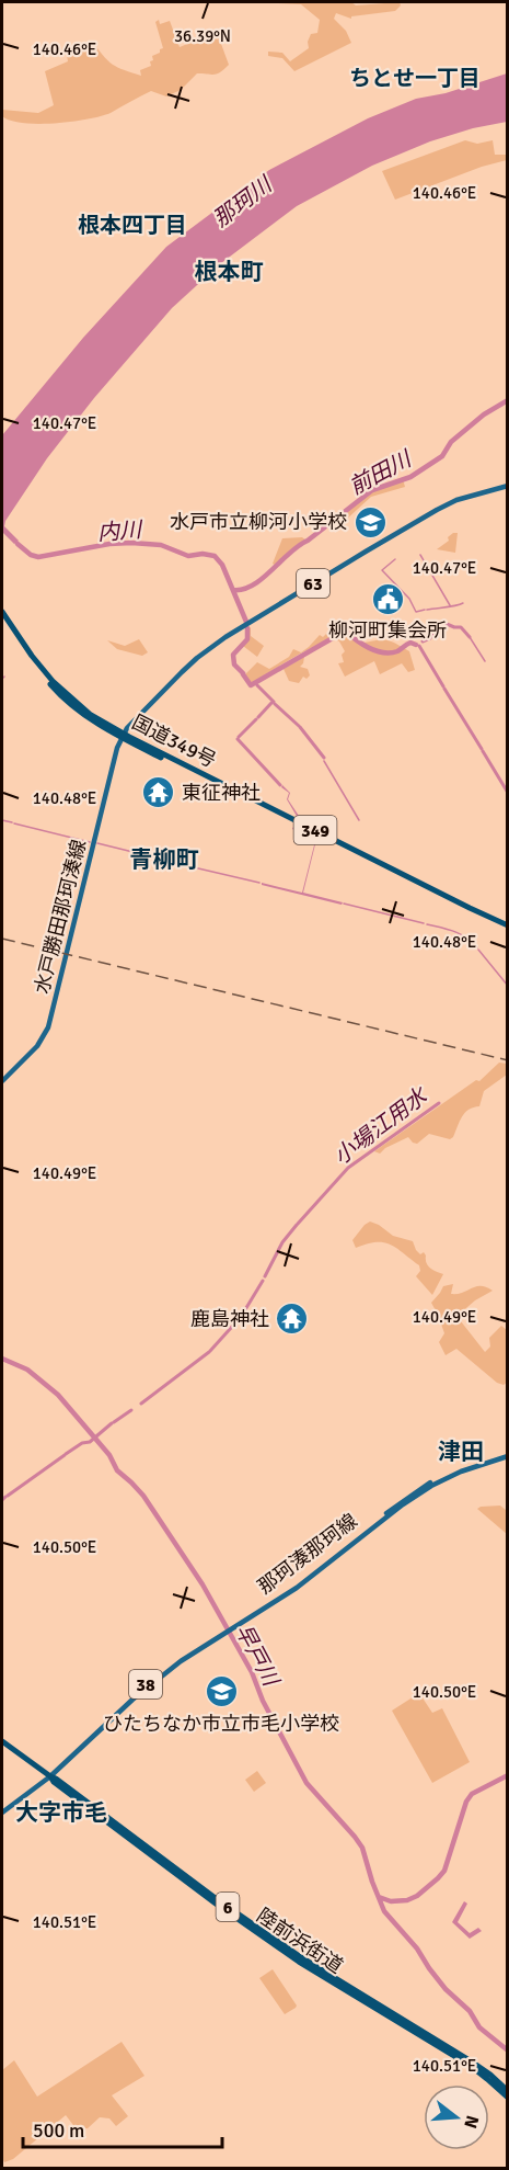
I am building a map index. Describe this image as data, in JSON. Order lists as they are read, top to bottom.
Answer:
{
  "streets": {
    "highway": [
      "国道349号",
      "349",
      "6",
      "陸前浜街道"
    ],
    "main road": [
      "63",
      "水戸勝田那珂湊線",
      "那珂湊那珂線",
      "38"
    ]
  },
  "crossings": [
    ["国道349号", "水戸勝田那珂湊線"],
    ["那珂湊那珂線", "陸前浜街道"]
  ],
  "districts": [
    "ちとせ一丁目",
    "根本四丁目",
    "根本町",
    "青柳町",
    "津田",
    "大字市毛"
  ],
  "water": [
    "那珂川",
    "前田川",
    "内川",
    "小場江用水",
    "早戸川"
  ],
  "places": {
    "school or university": ["水戸市立柳河小学校", "ひたちなか市立市毛小学校"],
    "public building": ["柳河町集会所"],
    "temple": ["東征神社", "鹿島神社"]
  },
  "scale_bar": "500 m",
  "north": "right",
  "coordinates": [
    "36.39°N",
    "140.46°E",
    "140.47°E",
    "140.48°E",
    "140.49°E",
    "140.50°E",
    "140.51°E"
  ]
}
